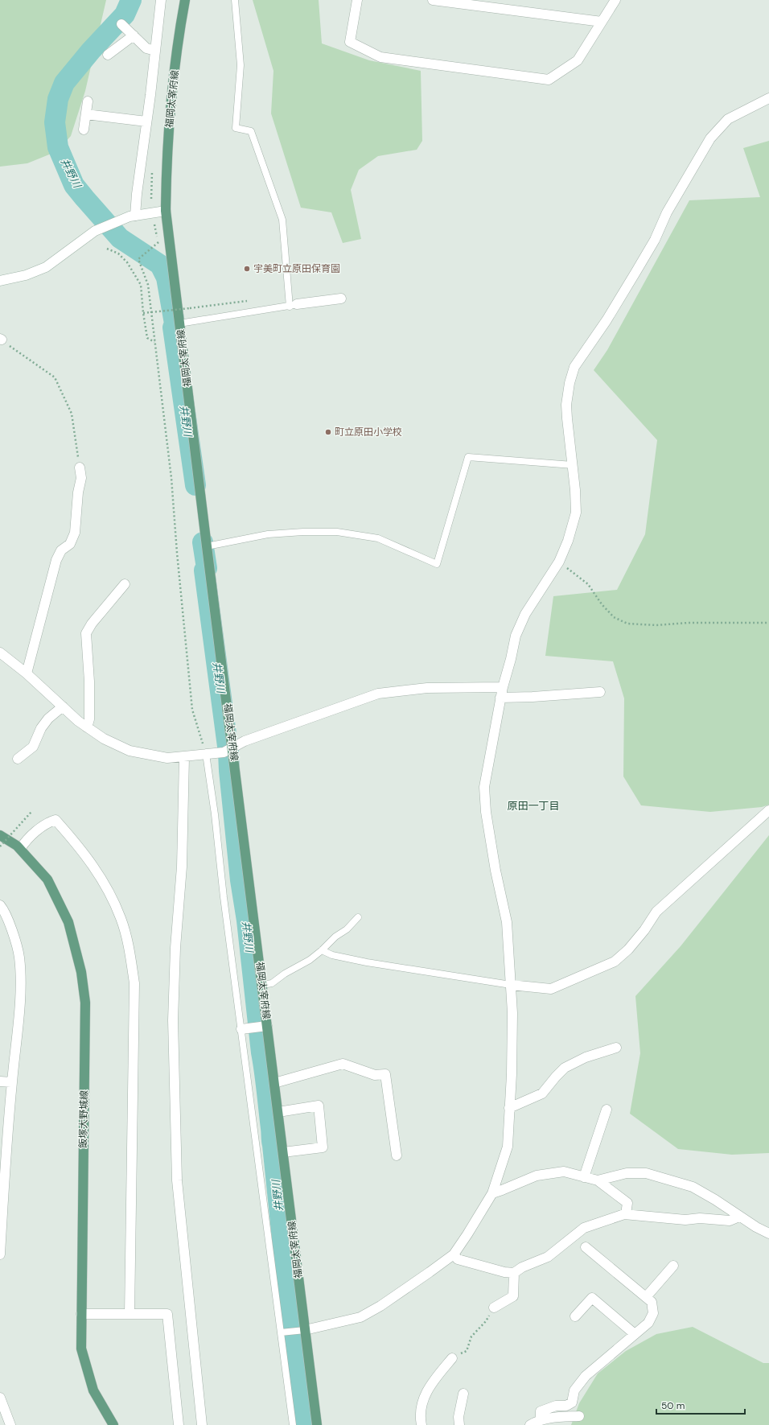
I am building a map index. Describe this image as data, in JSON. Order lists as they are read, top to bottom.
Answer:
{
  "streets": {
    "main road": ["福岡太宰府線", "飯塚大野城線"]
  },
  "districts": ["原田一丁目"],
  "water": ["井野川"],
  "places": ["宇美町立原田保育園", "町立原田小学校"],
  "scale_bar": "50 m"
}
